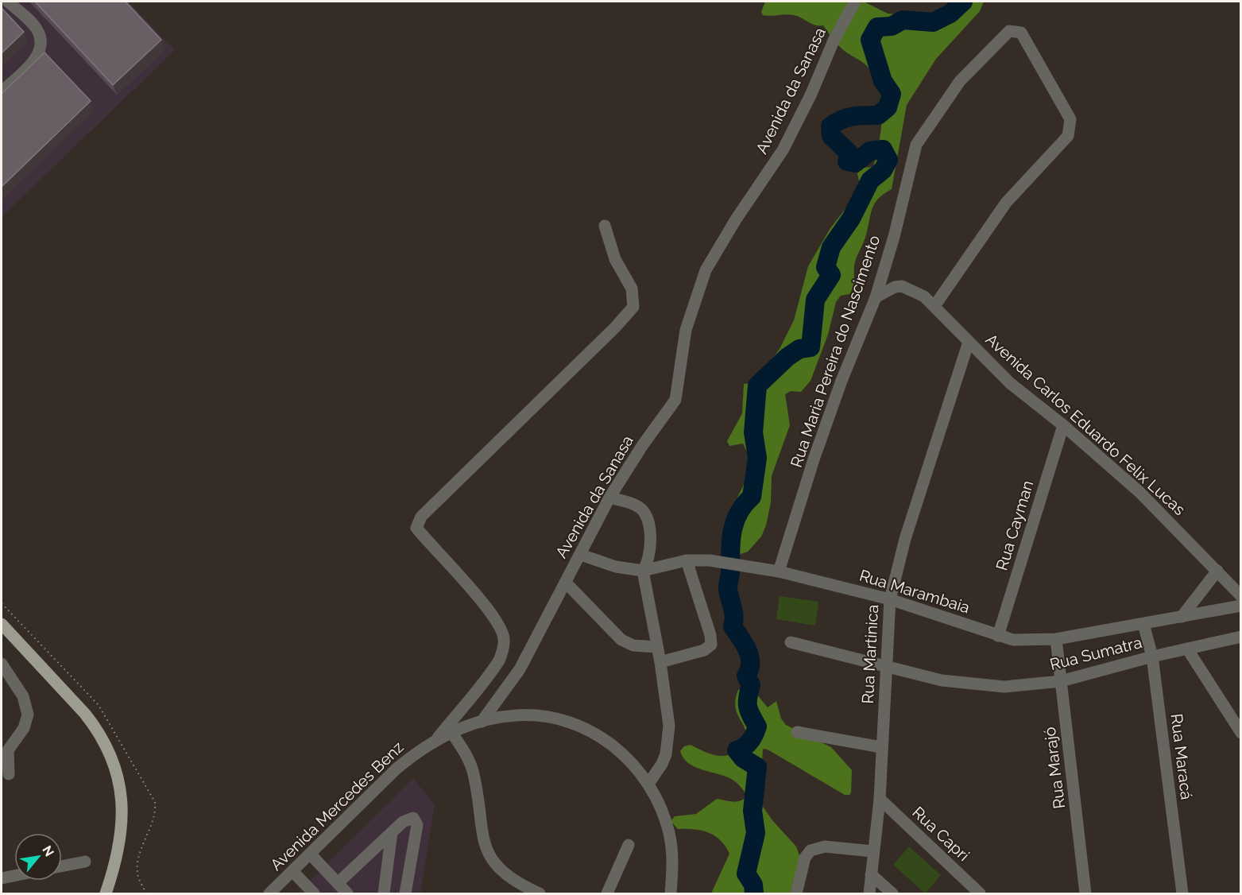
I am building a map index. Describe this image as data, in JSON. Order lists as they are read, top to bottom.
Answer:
{
  "streets": {
    "street": [
      "Avenida da Sanasa",
      "Rua Maria Pereira do Nascimento",
      "Avenida Carlos Eduardo Felix Lucas",
      "Rua Cayman",
      "Rua Marambaia",
      "Rua Sumatra",
      "Rua Martinica",
      "Rua Maracá",
      "Rua Marajó",
      "Avenida Mercedes Benz",
      "Rua Capri"
    ]
  },
  "crossings": [
    ["Avenida da Sanasa", "Rua Marambaia"],
    ["Avenida da Sanasa", "Avenida Mercedes Benz"],
    ["Rua Maria Pereira do Nascimento", "Avenida Carlos Eduardo Felix Lucas"],
    ["Rua Maria Pereira do Nascimento", "Rua Marambaia"],
    ["Avenida Carlos Eduardo Felix Lucas", "Rua Cayman"],
    ["Avenida Carlos Eduardo Felix Lucas", "Rua Martinica"],
    ["Rua Cayman", "Rua Marambaia"],
    ["Rua Marambaia", "Rua Martinica"],
    ["Rua Marambaia", "Rua Maracá"],
    ["Rua Marambaia", "Rua Marajó"],
    ["Rua Sumatra", "Rua Martinica"],
    ["Rua Sumatra", "Rua Maracá"],
    ["Rua Sumatra", "Rua Marajó"],
    ["Rua Martinica", "Rua Capri"]
  ],
  "north": "top right"
}
